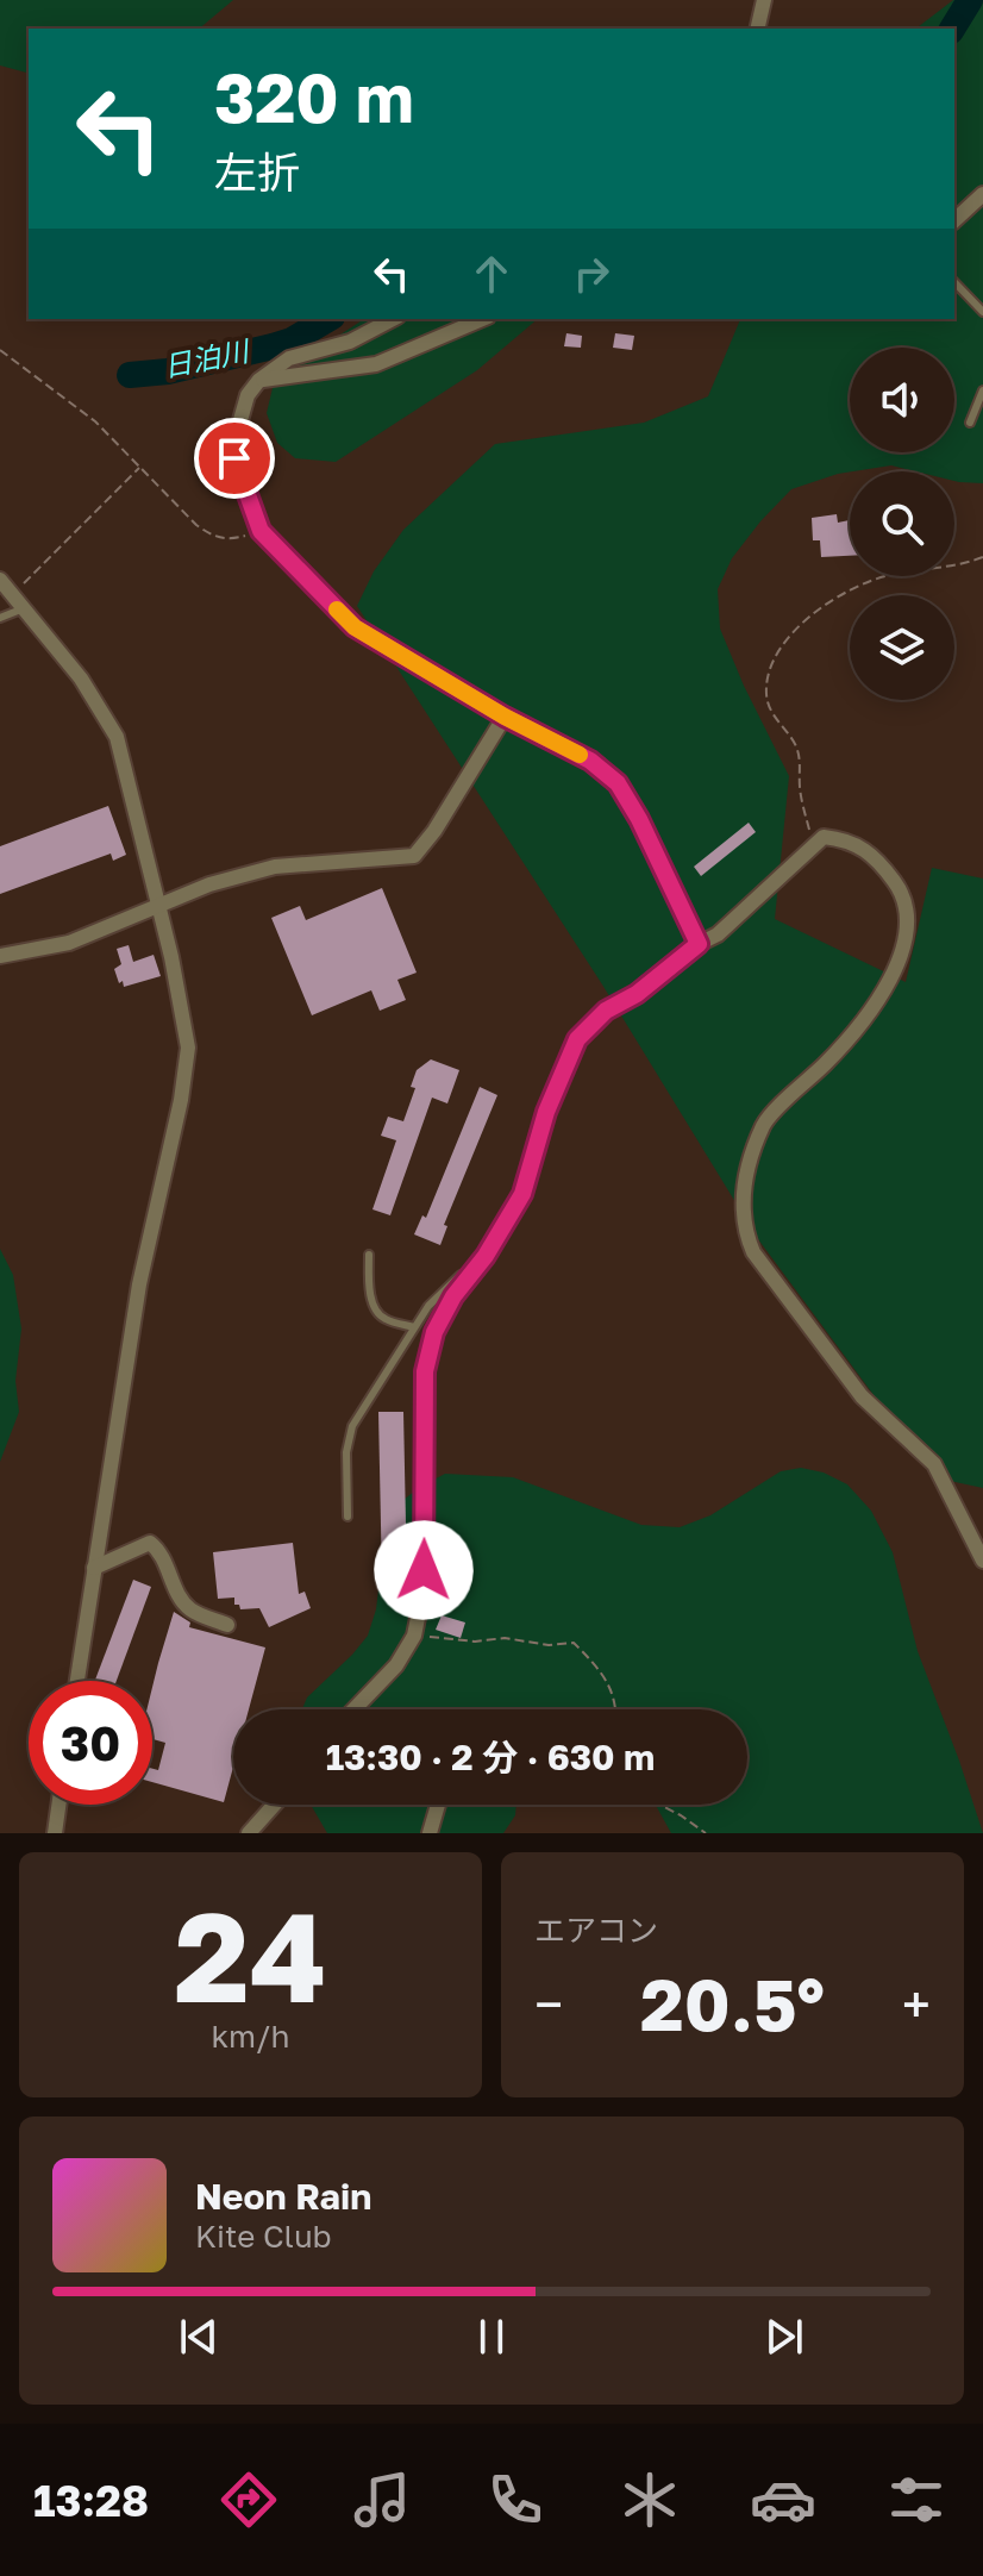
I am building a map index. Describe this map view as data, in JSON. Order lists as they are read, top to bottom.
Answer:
{
  "water": ["日泊川"],
  "page": {
    "turn": ["320 m", "左折"],
    "limit": "30",
    "trip": "13:30 · 2 分 · 630 m",
    "tile": [
      ["24", "km/h"],
      "エアコン"
    ],
    "heat": ["−", "20.5°", "+"],
    "song": ["Neon Rain", "Kite Club"],
    "tabs": "13:28"
  }
}
